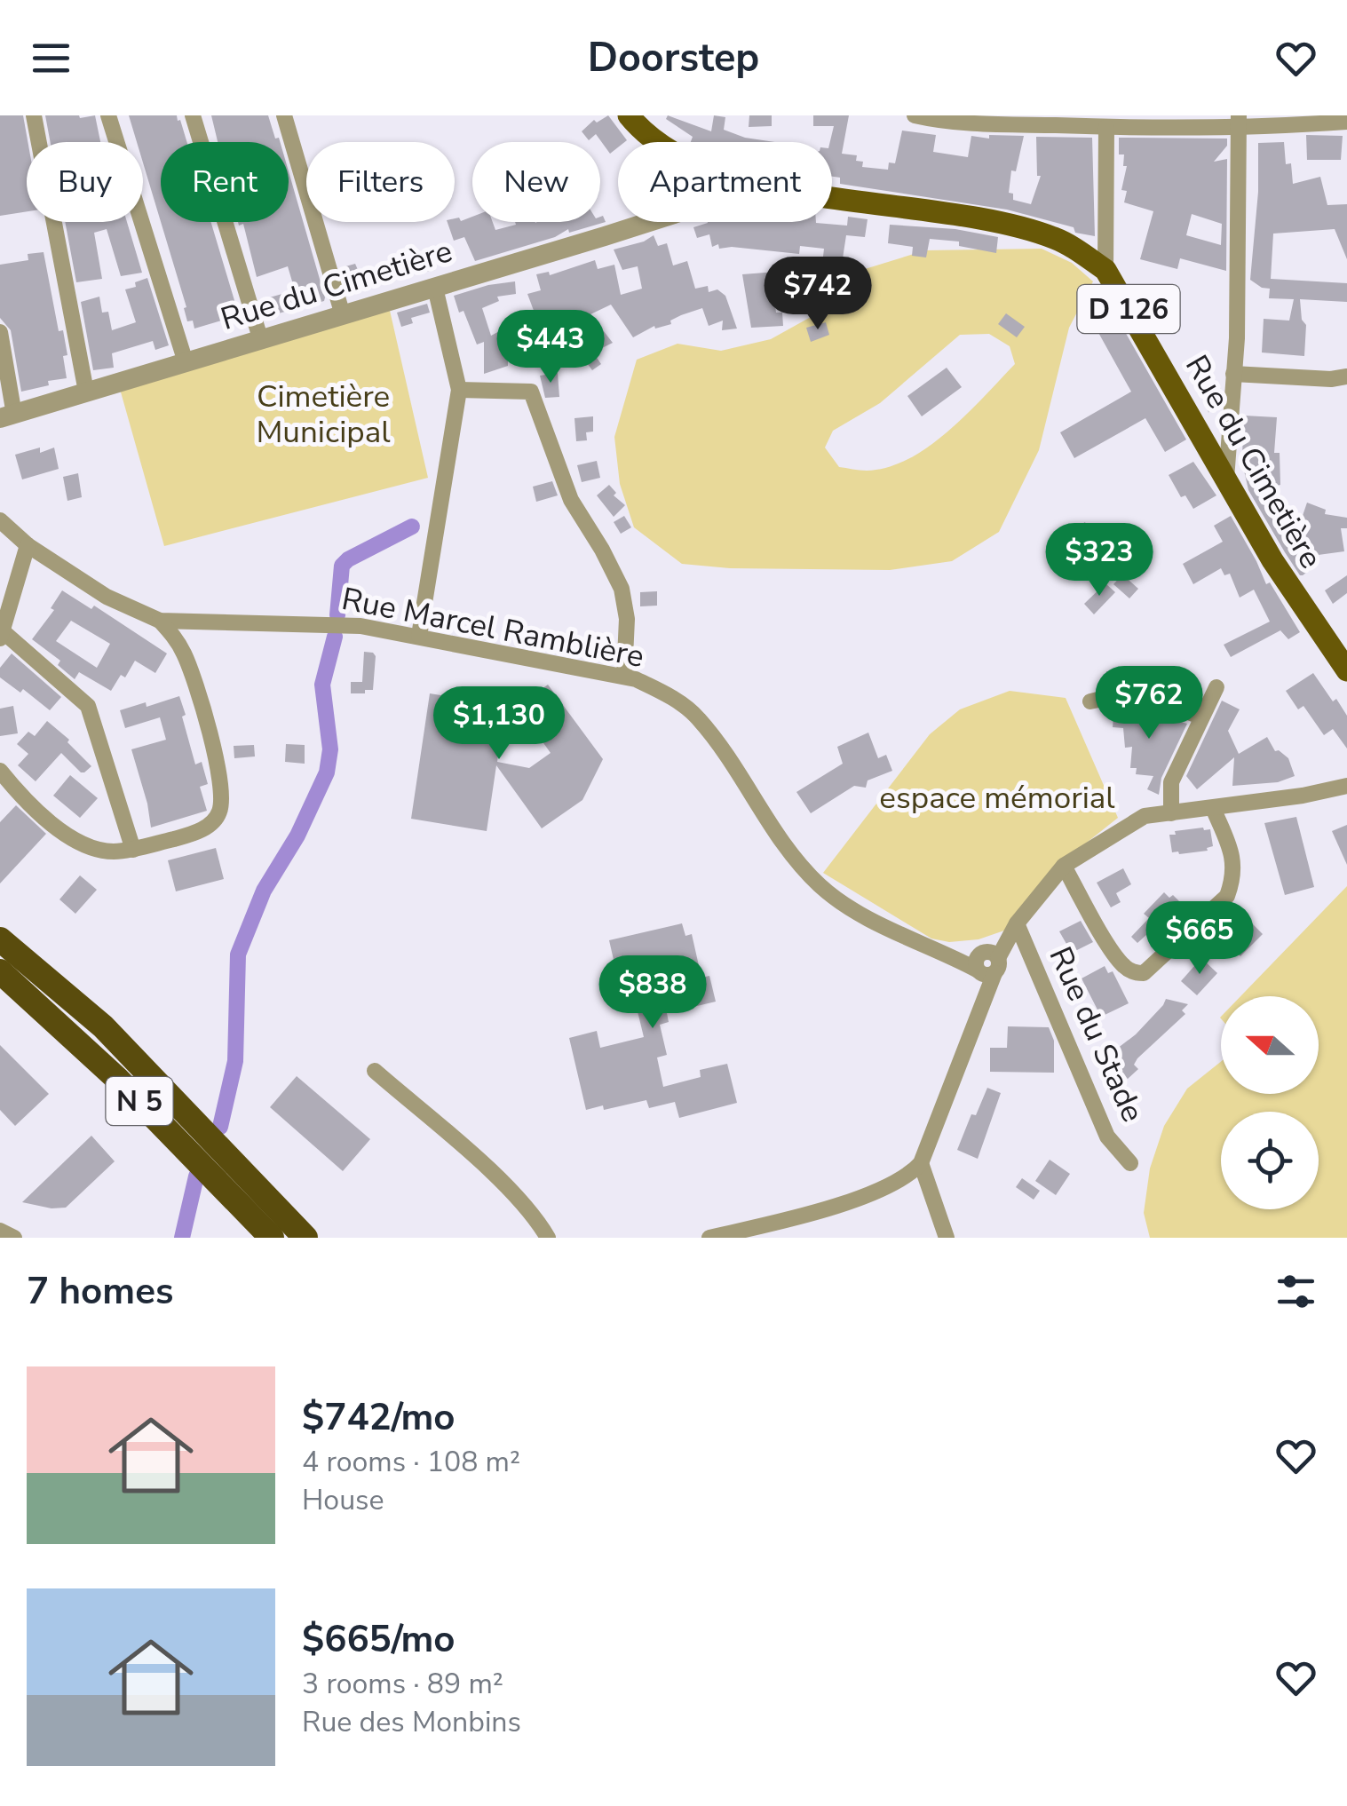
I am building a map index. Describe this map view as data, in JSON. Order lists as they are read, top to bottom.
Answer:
{
  "streets": {
    "highway": ["N 5"],
    "main road": ["Rue du Cimetière", "D 126"],
    "street": ["Rue Marcel Ramblière", "Rue du Stade"]
  },
  "parks": ["Cimetière Municipal", "espace mémorial"],
  "north": "left",
  "page": {
    "header": "Doorstep",
    "chip": [
      "Buy",
      "Rent",
      "Filters",
      "New",
      "Apartment"
    ],
    "price": [
      "$742",
      "$443",
      "$323",
      "$762",
      "$1,130",
      "$665",
      "$838"
    ],
    "heading": "7 homes",
    "list": [
      {
        "name": "$742/mo",
        "note": "4 rooms · 108 m² · House"
      },
      {
        "name": "$665/mo",
        "note": "3 rooms · 89 m² · Rue des Monbins"
      }
    ]
  }
}
